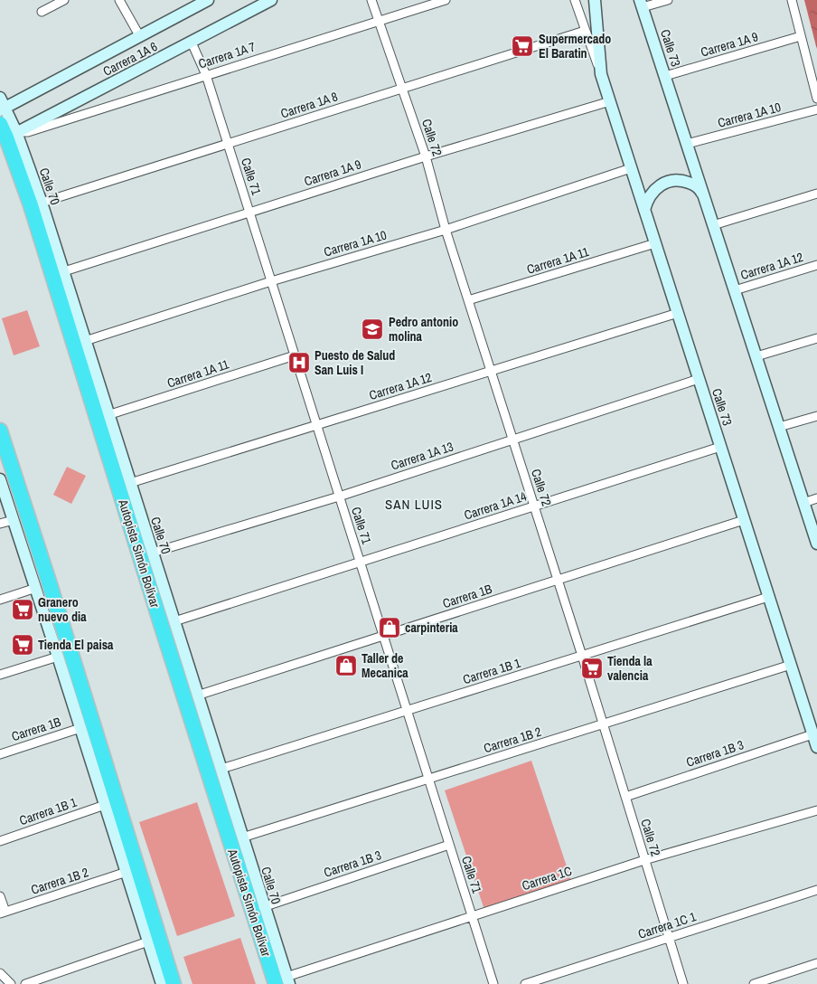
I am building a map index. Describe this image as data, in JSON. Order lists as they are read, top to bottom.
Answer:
{
  "streets": {
    "highway": ["Autopista Simón Bolívar"],
    "street": [
      "Carrera 1A 9",
      "Calle 73",
      "Carrera 1A 7",
      "Carrera 1A 6",
      "Carrera 1A 8",
      "Carrera 1A 10",
      "Calle 72",
      "Calle 71",
      "Calle 70",
      "Carrera 1A 11",
      "Carrera 1A 12",
      "Carrera 1A 13",
      "Carrera 1A 14",
      "Carrera 1B",
      "Carrera 1B 1",
      "Carrera 1B 2",
      "Carrera 1B 3",
      "Carrera 1C",
      "Carrera 1C 1"
    ]
  },
  "crossings": [
    ["Carrera 1A 9", "Calle 73"],
    ["Carrera 1A 9", "Calle 72"],
    ["Carrera 1A 9", "Calle 71"],
    ["Carrera 1A 9", "Calle 70"],
    ["Calle 73", "Carrera 1A 8"],
    ["Calle 73", "Carrera 1A 10"],
    ["Calle 73", "Carrera 1A 11"],
    ["Calle 73", "Carrera 1A 12"],
    ["Calle 73", "Carrera 1A 13"],
    ["Calle 73", "Carrera 1A 14"],
    ["Calle 73", "Carrera 1B"],
    ["Calle 73", "Carrera 1B 1"],
    ["Calle 73", "Carrera 1B 2"],
    ["Calle 73", "Carrera 1B 3"],
    ["Carrera 1A 7", "Carrera 1A 6"],
    ["Carrera 1A 7", "Calle 72"],
    ["Carrera 1A 7", "Calle 71"],
    ["Carrera 1A 7", "Calle 70"],
    ["Carrera 1A 7", "Autopista Simón Bolívar"],
    ["Carrera 1A 6", "Calle 71"],
    ["Carrera 1A 6", "Calle 70"],
    ["Carrera 1A 6", "Autopista Simón Bolívar"],
    ["Carrera 1A 8", "Calle 72"],
    ["Carrera 1A 8", "Calle 71"],
    ["Carrera 1A 8", "Calle 70"],
    ["Carrera 1A 10", "Calle 72"],
    ["Carrera 1A 10", "Calle 71"],
    ["Carrera 1A 10", "Calle 70"],
    ["Calle 72", "Carrera 1A 11"],
    ["Calle 72", "Carrera 1A 12"],
    ["Calle 72", "Carrera 1A 13"],
    ["Calle 72", "Carrera 1A 14"],
    ["Calle 72", "Carrera 1B"],
    ["Calle 72", "Carrera 1B 1"],
    ["Calle 72", "Carrera 1B 2"],
    ["Calle 72", "Carrera 1B 3"],
    ["Calle 72", "Carrera 1C"],
    ["Calle 72", "Carrera 1C 1"],
    ["Calle 71", "Carrera 1A 11"],
    ["Calle 71", "Carrera 1A 12"],
    ["Calle 71", "Carrera 1A 13"],
    ["Calle 71", "Carrera 1A 14"],
    ["Calle 71", "Carrera 1B"],
    ["Calle 71", "Carrera 1B 1"],
    ["Calle 71", "Carrera 1B 2"],
    ["Calle 71", "Carrera 1B 3"],
    ["Calle 71", "Carrera 1C"],
    ["Calle 70", "Carrera 1A 11"],
    ["Calle 70", "Carrera 1A 12"],
    ["Calle 70", "Carrera 1A 13"],
    ["Calle 70", "Carrera 1A 14"],
    ["Calle 70", "Autopista Simón Bolívar"],
    ["Calle 70", "Carrera 1B"],
    ["Calle 70", "Carrera 1B 1"],
    ["Calle 70", "Carrera 1B 2"],
    ["Calle 70", "Carrera 1B 3"],
    ["Calle 70", "Carrera 1C"],
    ["Carrera 1A 11", "Autopista Simón Bolívar"],
    ["Autopista Simón Bolívar", "Carrera 1C"]
  ],
  "districts": ["SAN LUIS"],
  "places": {
    "supermarket": [
      "Supermercado El Baratin",
      "Granero nuevo dia",
      "Tienda El paisa",
      "Tienda la valencia"
    ],
    "school or university": ["Pedro antonio molina"],
    "hospital": ["Puesto de Salud San Luis I"],
    "shop": ["carpinteria", "Taller de Mecanica"]
  }
}
